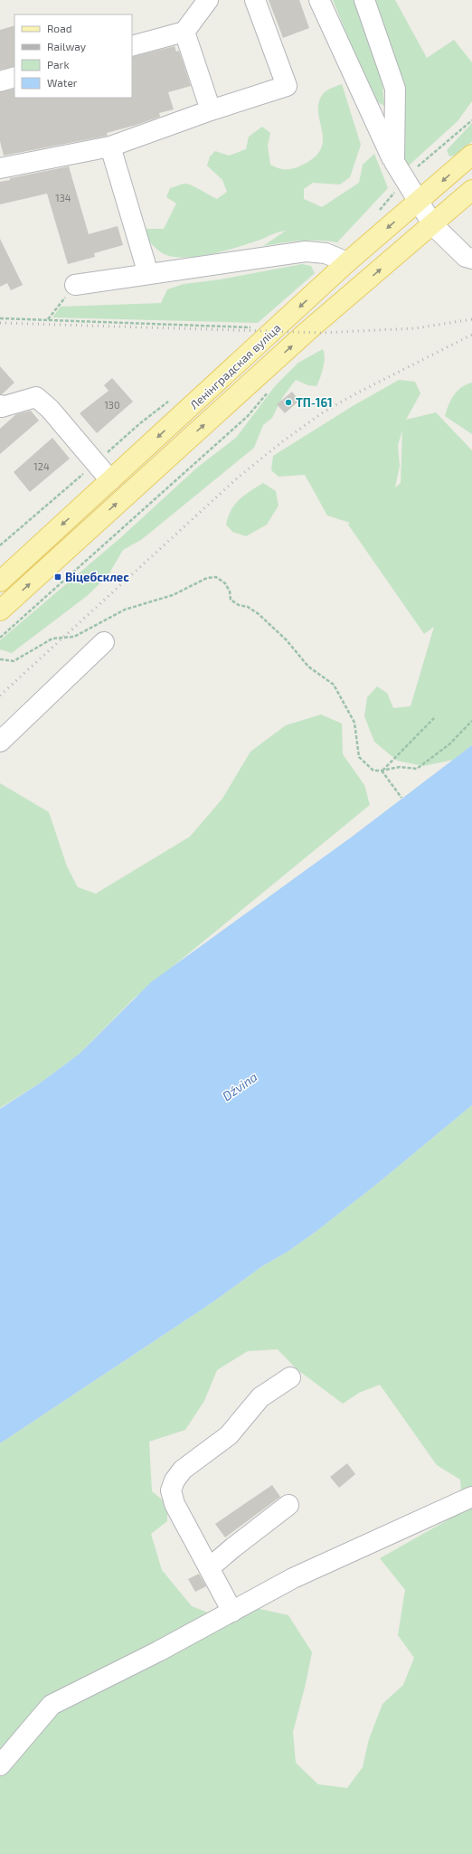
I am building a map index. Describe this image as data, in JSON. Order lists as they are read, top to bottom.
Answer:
{
  "streets": {
    "main road": ["Ленінградская вуліца"]
  },
  "water": ["Dźvina"],
  "places": {
    "other": ["ТП-161"],
    "transit": ["Віцебсклес"]
  },
  "house_numbers": ["134", "130", "124"],
  "legend": [
    "Road",
    "Railway",
    "Park",
    "Water"
  ]
}
